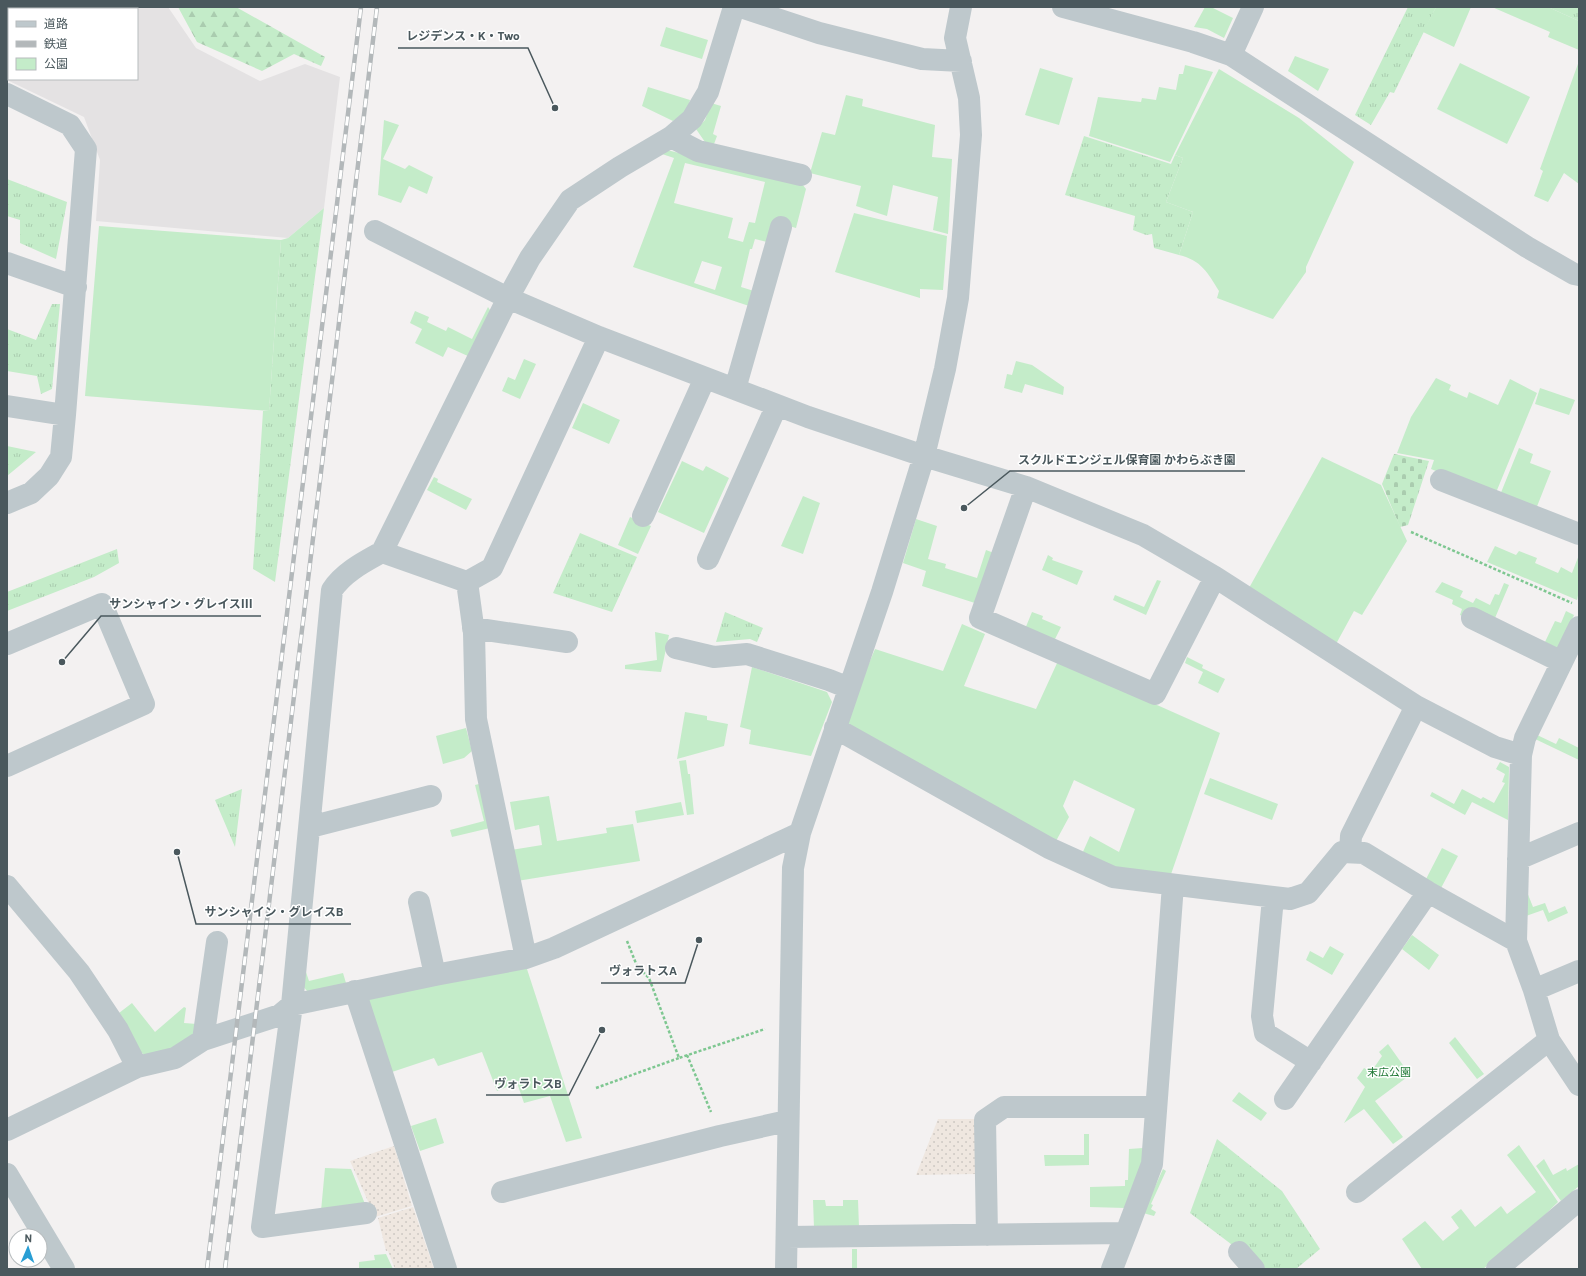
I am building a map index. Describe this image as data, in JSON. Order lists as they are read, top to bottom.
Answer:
{
  "parks": ["末広公園"],
  "places": [
    "レジデンス・K・Two",
    "スクルドエンジェル保育園 かわらぶき園",
    "サンシャイン・グレイスⅢ",
    "サンシャイン・グレイスB",
    "ヴォラトスA",
    "ヴォラトスB"
  ],
  "legend": ["道路", "鉄道", "公園"],
  "north": "top"
}
